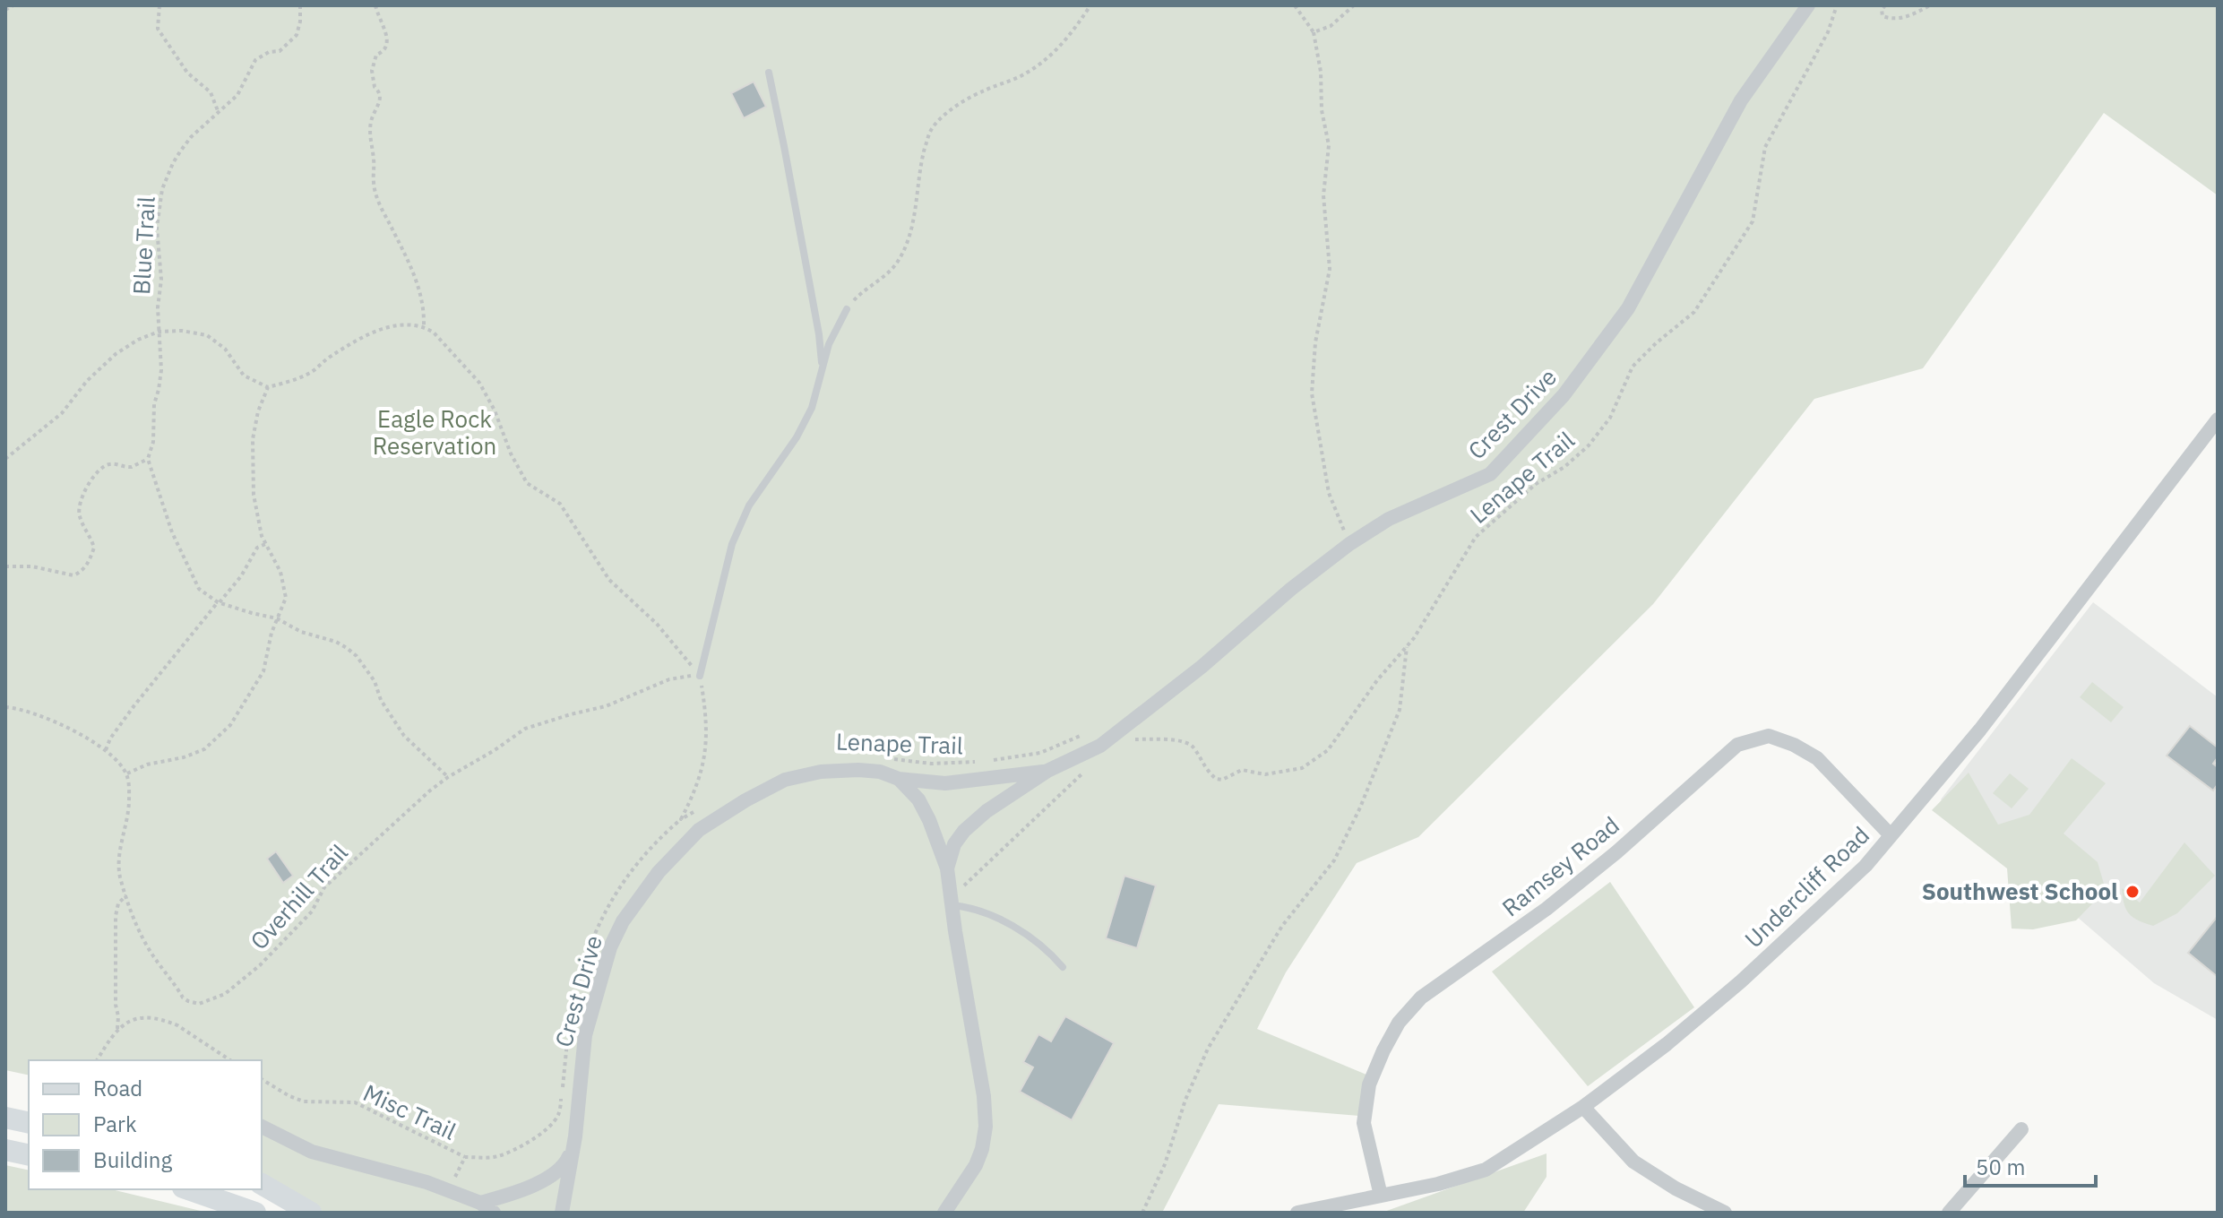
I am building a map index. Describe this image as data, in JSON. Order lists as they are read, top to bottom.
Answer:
{
  "streets": {
    "street": ["Crest Drive", "Ramsey Road", "Undercliff Road"],
    "path": [
      "Blue Trail",
      "Lenape Trail",
      "Overhill Trail",
      "Misc Trail"
    ]
  },
  "crossings": [
    ["Crest Drive", "Lenape Trail"],
    ["Ramsey Road", "Undercliff Road"]
  ],
  "parks": ["Eagle Rock Reservation"],
  "places": ["Southwest School"],
  "legend": ["Road", "Park", "Building"],
  "scale_bar": "50 m"
}
